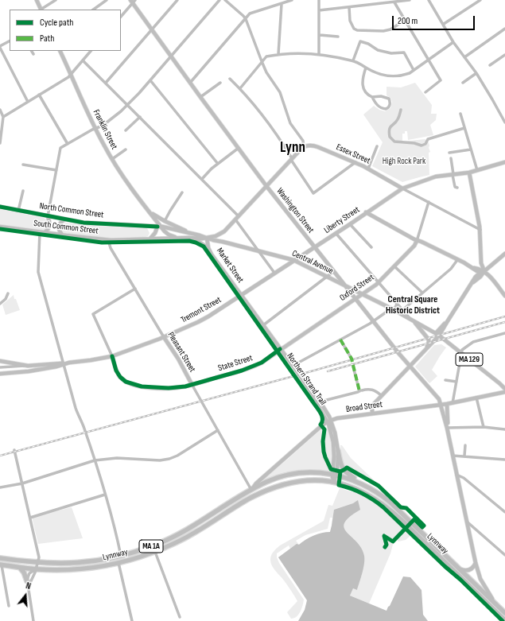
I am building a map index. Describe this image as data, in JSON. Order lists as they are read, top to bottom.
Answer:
{
  "streets": {
    "highway": ["Lynnway", "MA 1A"],
    "main road": [
      "Franklin Street",
      "Essex Street",
      "North Common Street",
      "Washington Street",
      "Liberty Street",
      "South Common Street",
      "Central Avenue",
      "Market Street",
      "Oxford Street",
      "Tremont Street",
      "Pleasant Street",
      "MA 129",
      "State Street",
      "Broad Street"
    ],
    "cycle path": ["Northern Strand Trail"]
  },
  "crossings": [
    ["Franklin Street", "North Common Street"],
    ["Franklin Street", "South Common Street"],
    ["Essex Street", "Liberty Street"],
    ["Washington Street", "Liberty Street"],
    ["Washington Street", "Central Avenue"],
    ["Washington Street", "Oxford Street"],
    ["Washington Street", "Broad Street"],
    ["Washington Street", "Lynnway"],
    ["Liberty Street", "Central Avenue"],
    ["Liberty Street", "Market Street"],
    ["Liberty Street", "Tremont Street"],
    ["South Common Street", "Central Avenue"],
    ["South Common Street", "Market Street"],
    ["South Common Street", "Pleasant Street"],
    ["Central Avenue", "Market Street"],
    ["Central Avenue", "Oxford Street"],
    ["Central Avenue", "MA 129"],
    ["Market Street", "Oxford Street"],
    ["Market Street", "Tremont Street"],
    ["Market Street", "State Street"],
    ["Market Street", "Broad Street"],
    ["Market Street", "MA 1A"],
    ["Oxford Street", "State Street"],
    ["Tremont Street", "Pleasant Street"],
    ["Tremont Street", "State Street"],
    ["Pleasant Street", "State Street"],
    ["Pleasant Street", "Lynnway"],
    ["Pleasant Street", "MA 1A"],
    ["Broad Street", "MA 1A"],
    ["Lynnway", "MA 1A"]
  ],
  "districts": ["Lynn", "Central Square Historic District"],
  "parks": ["High Rock Park"],
  "legend": ["Cycle path", "Path"],
  "scale_bar": "200 m",
  "north": "top"
}
